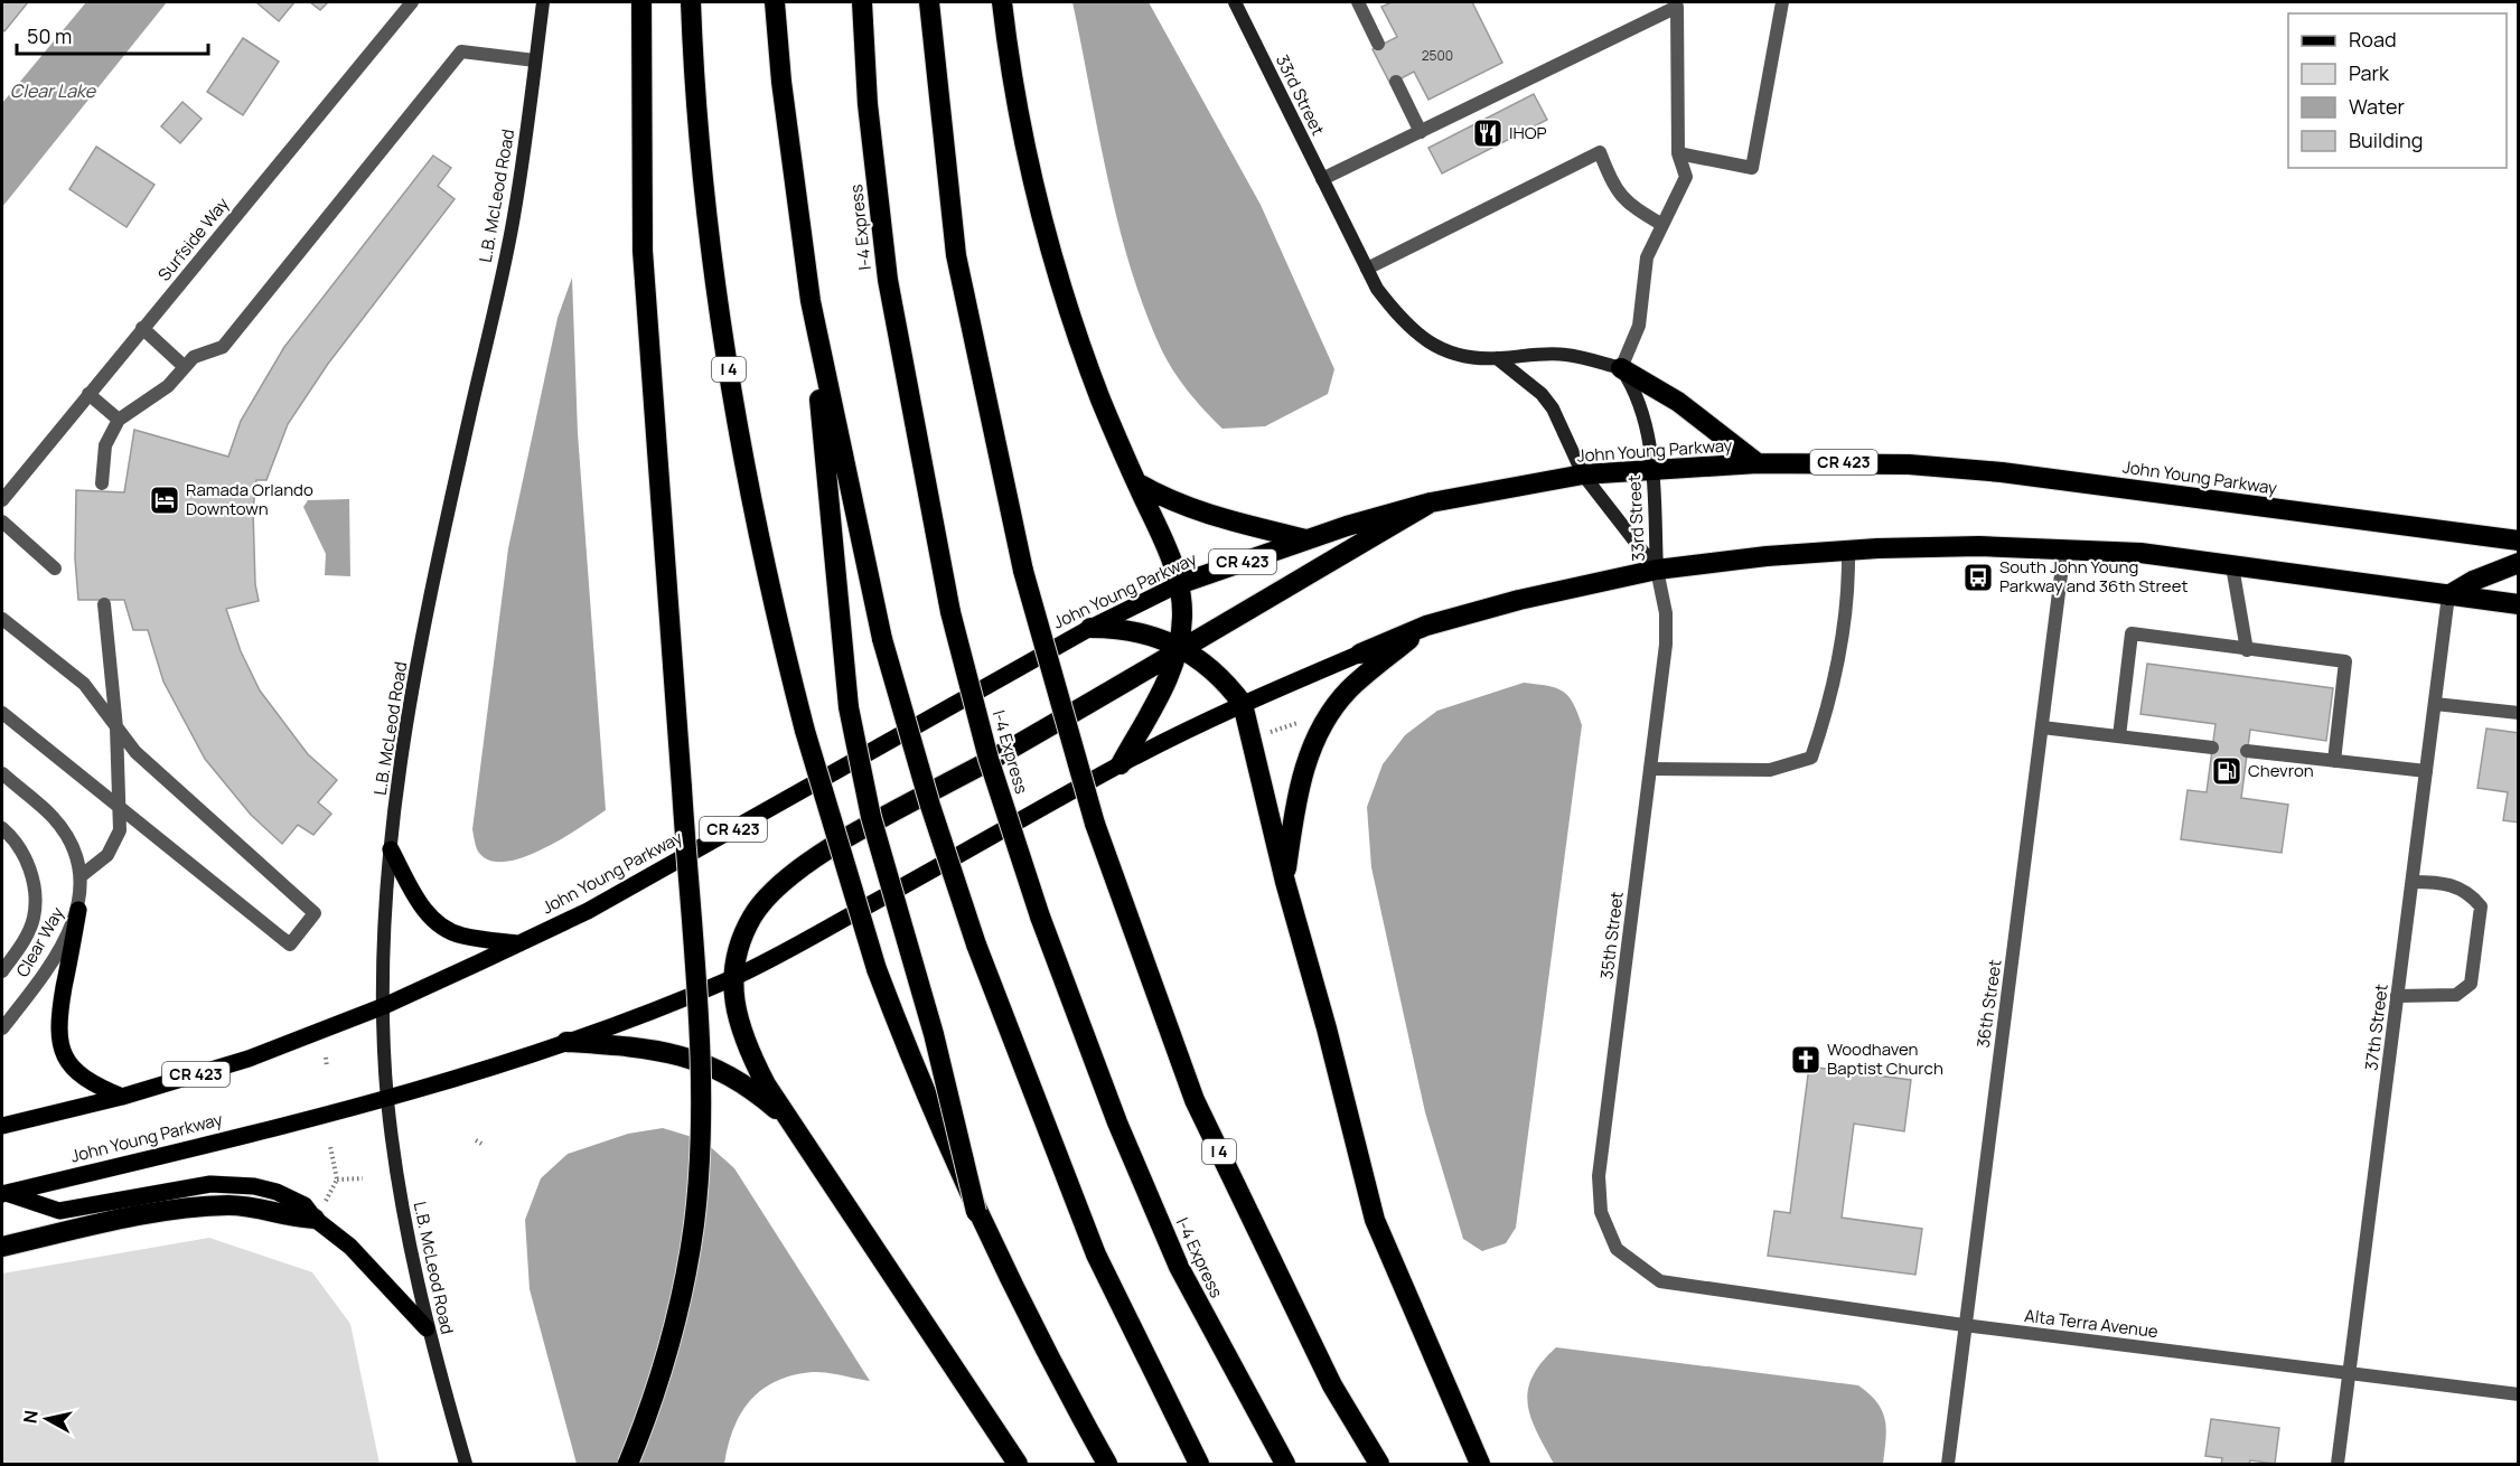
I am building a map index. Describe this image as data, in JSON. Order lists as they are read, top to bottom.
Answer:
{
  "streets": {
    "highway": [
      "I-4 Express",
      "I 4",
      "John Young Parkway",
      "CR 423"
    ],
    "street": [
      "33rd Street",
      "L.B. McLeod Road",
      "Surfside Way",
      "35th Street",
      "Clear Way",
      "36th Street",
      "37th Street",
      "Alta Terra Avenue"
    ]
  },
  "crossings": [
    ["33rd Street", "John Young Parkway"],
    ["33rd Street", "35th Street"],
    ["L.B. McLeod Road", "John Young Parkway"],
    ["John Young Parkway", "35th Street"],
    ["John Young Parkway", "36th Street"],
    ["John Young Parkway", "37th Street"],
    ["35th Street", "Alta Terra Avenue"],
    ["36th Street", "Alta Terra Avenue"],
    ["37th Street", "Alta Terra Avenue"]
  ],
  "water": ["Clear Lake"],
  "places": {
    "restaurant": ["IHOP"],
    "hotel": ["Ramada Orlando Downtown"],
    "bus stop": ["South John Young Parkway and 36th Street"],
    "fuel station": ["Chevron"],
    "church": ["Woodhaven Baptist Church"]
  },
  "house_numbers": ["2500"],
  "legend": [
    "Road",
    "Park",
    "Water",
    "Building"
  ],
  "scale_bar": "50 m",
  "north": "left"
}
